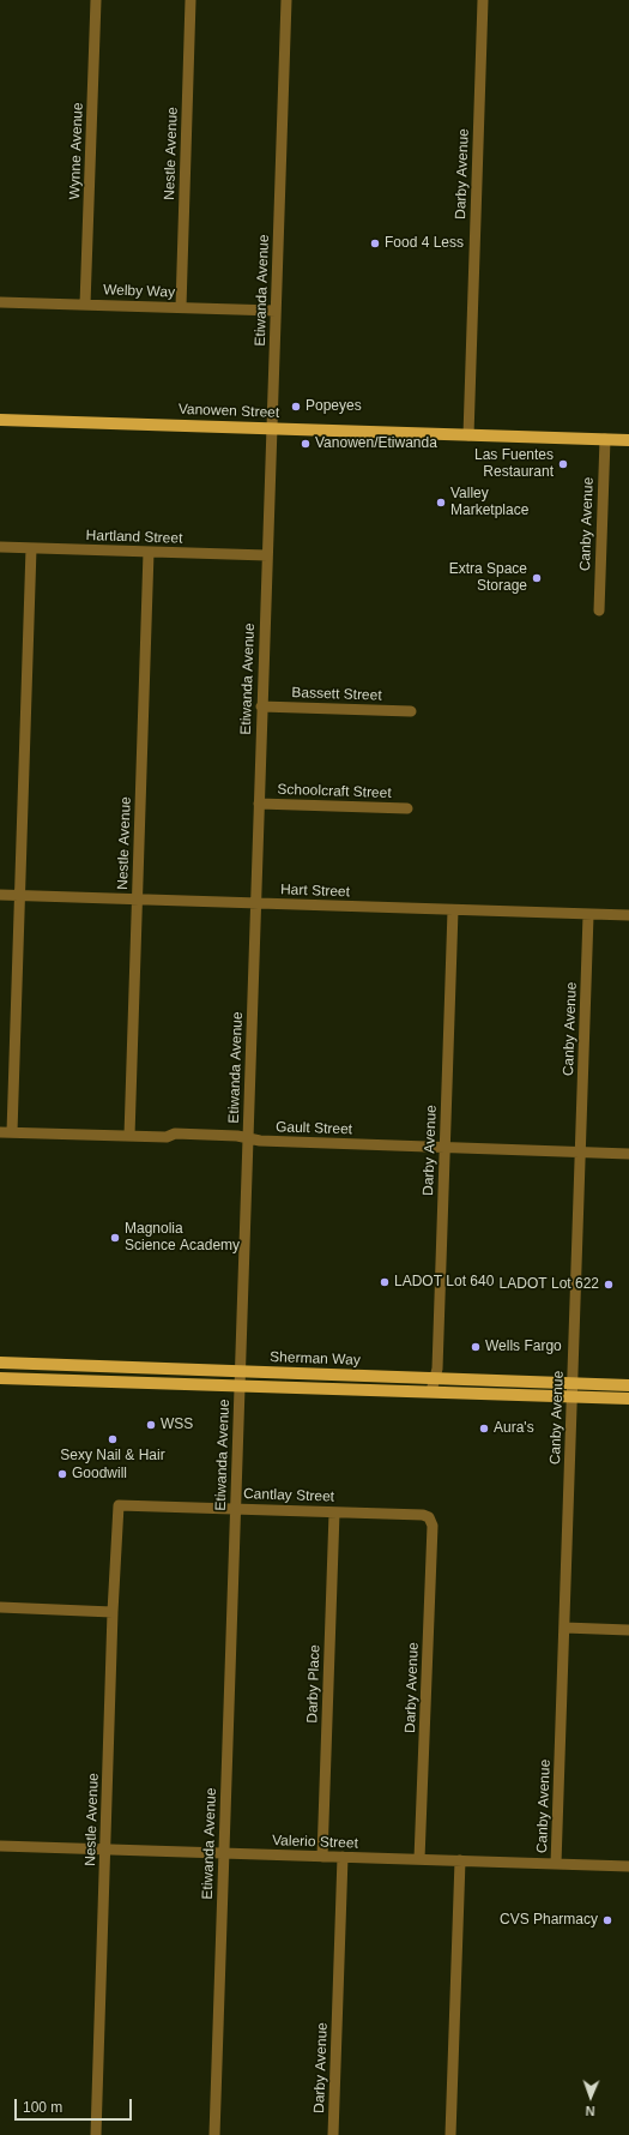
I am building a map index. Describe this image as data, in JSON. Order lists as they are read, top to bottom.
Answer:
{
  "streets": {
    "main road": ["Vanowen Street", "Sherman Way"],
    "street": [
      "Wynne Avenue",
      "Nestle Avenue",
      "Darby Avenue",
      "Etiwanda Avenue",
      "Welby Way",
      "Canby Avenue",
      "Hartland Street",
      "Bassett Street",
      "Schoolcraft Street",
      "Hart Street",
      "Gault Street",
      "Cantlay Street",
      "Darby Place",
      "Valerio Street"
    ]
  },
  "crossings": [
    ["Wynne Avenue", "Welby Way"],
    ["Nestle Avenue", "Welby Way"],
    ["Nestle Avenue", "Hartland Street"],
    ["Nestle Avenue", "Hart Street"],
    ["Nestle Avenue", "Gault Street"],
    ["Nestle Avenue", "Cantlay Street"],
    ["Nestle Avenue", "Valerio Street"],
    ["Darby Avenue", "Vanowen Street"],
    ["Darby Avenue", "Hart Street"],
    ["Darby Avenue", "Gault Street"],
    ["Darby Avenue", "Sherman Way"],
    ["Darby Avenue", "Cantlay Street"],
    ["Darby Avenue", "Valerio Street"],
    ["Etiwanda Avenue", "Welby Way"],
    ["Etiwanda Avenue", "Vanowen Street"],
    ["Etiwanda Avenue", "Hartland Street"],
    ["Etiwanda Avenue", "Bassett Street"],
    ["Etiwanda Avenue", "Schoolcraft Street"],
    ["Etiwanda Avenue", "Hart Street"],
    ["Etiwanda Avenue", "Gault Street"],
    ["Etiwanda Avenue", "Sherman Way"],
    ["Etiwanda Avenue", "Cantlay Street"],
    ["Etiwanda Avenue", "Valerio Street"],
    ["Vanowen Street", "Canby Avenue"],
    ["Canby Avenue", "Hart Street"],
    ["Canby Avenue", "Gault Street"],
    ["Canby Avenue", "Sherman Way"],
    ["Canby Avenue", "Valerio Street"],
    ["Cantlay Street", "Darby Place"],
    ["Darby Place", "Valerio Street"]
  ],
  "places": [
    "Food 4 Less",
    "Popeyes",
    "Vanowen/Etiwanda",
    "Las Fuentes Restaurant",
    "Valley Marketplace",
    "Extra Space Storage",
    "Magnolia Science Academy",
    "LADOT Lot 640",
    "LADOT Lot 622",
    "Wells Fargo",
    "WSS",
    "Aura's",
    "Sexy Nail & Hair",
    "Goodwill",
    "CVS Pharmacy"
  ],
  "scale_bar": "100 m",
  "north": "bottom"
}
